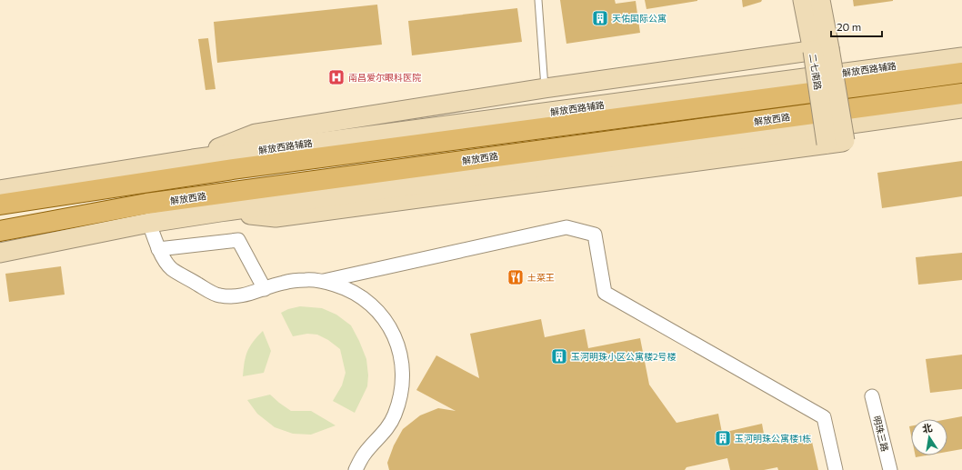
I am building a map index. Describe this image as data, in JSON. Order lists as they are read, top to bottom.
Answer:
{
  "streets": {
    "main road": ["解放西路辅路", "二七南路", "解放西路"],
    "street": ["明珠三路"]
  },
  "crossings": [
    ["解放西路辅路", "二七南路"]
  ],
  "places": {
    "building": ["天佑国际公寓", "玉河明珠小区公寓楼2号楼", "玉河明珠公寓楼1栋"],
    "hospital": ["南昌爱尔眼科医院"],
    "restaurant": ["土菜王"]
  },
  "scale_bar": "20 m",
  "north": "top"
}
